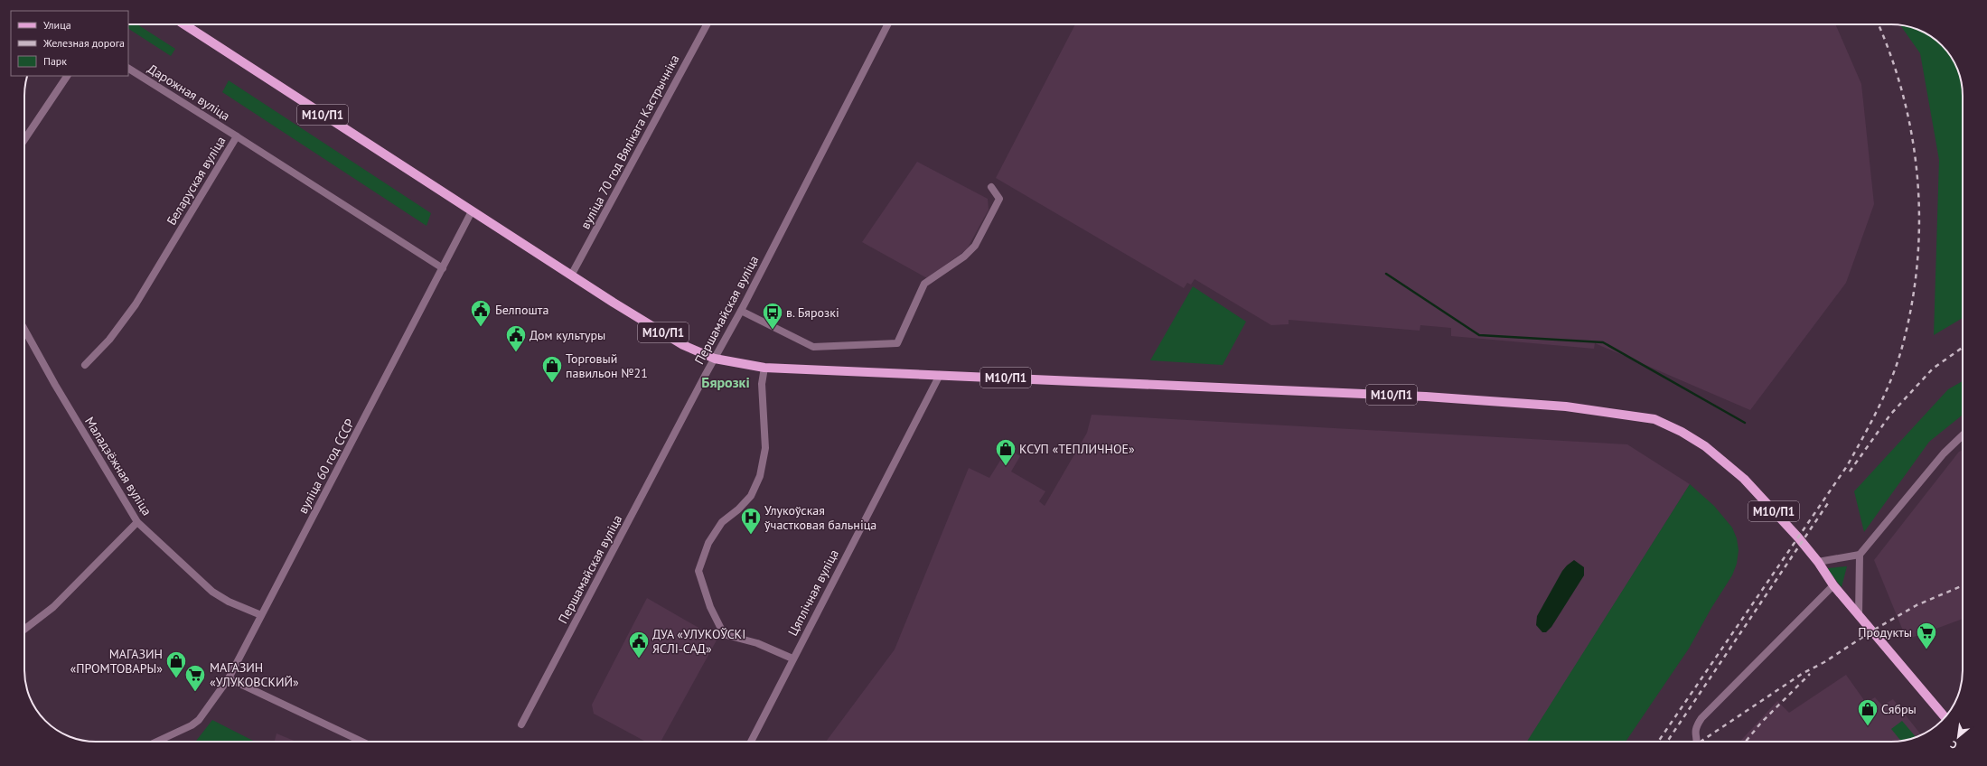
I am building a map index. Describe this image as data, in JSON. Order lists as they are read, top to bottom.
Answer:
{
  "streets": {
    "main road": ["М10/П1"],
    "street": [
      "Дарожная вуліца",
      "вуліца 70 год Вялікага Кастрычніка",
      "Беларуская вуліца",
      "Першамайская вуліца",
      "Маладзёжная вуліца",
      "вуліца 60 год СССР",
      "Цяплічная вуліца"
    ]
  },
  "crossings": [
    ["Дарожная вуліца", "Беларуская вуліца"],
    ["М10/П1", "вуліца 70 год Вялікага Кастрычніка"],
    ["М10/П1", "Першамайская вуліца"],
    ["М10/П1", "вуліца 60 год СССР"],
    ["М10/П1", "Цяплічная вуліца"],
    ["Беларуская вуліца", "вуліца 60 год СССР"],
    ["Маладзёжная вуліца", "вуліца 60 год СССР"]
  ],
  "districts": ["Бярозкі"],
  "places": {
    "public building": ["Белпошта", "Дом культуры", "ДУА «УЛУКОЎСКІ ЯСЛІ-САД»"],
    "bus stop": ["в. Бярозкі"],
    "shop": [
      "Торговый павильон №21",
      "КСУП «ТЕПЛИЧНОЕ»",
      "МАГАЗИН «ПРОМТОВАРЫ»",
      "Сябры"
    ],
    "hospital": ["Улукоўская ўчастковая бальніца"],
    "supermarket": ["Продукты", "МАГАЗИН «УЛУКОВСКИЙ»"]
  },
  "legend": ["Улица", "Железная дорога", "Парк"],
  "north": "bottom left"
}
